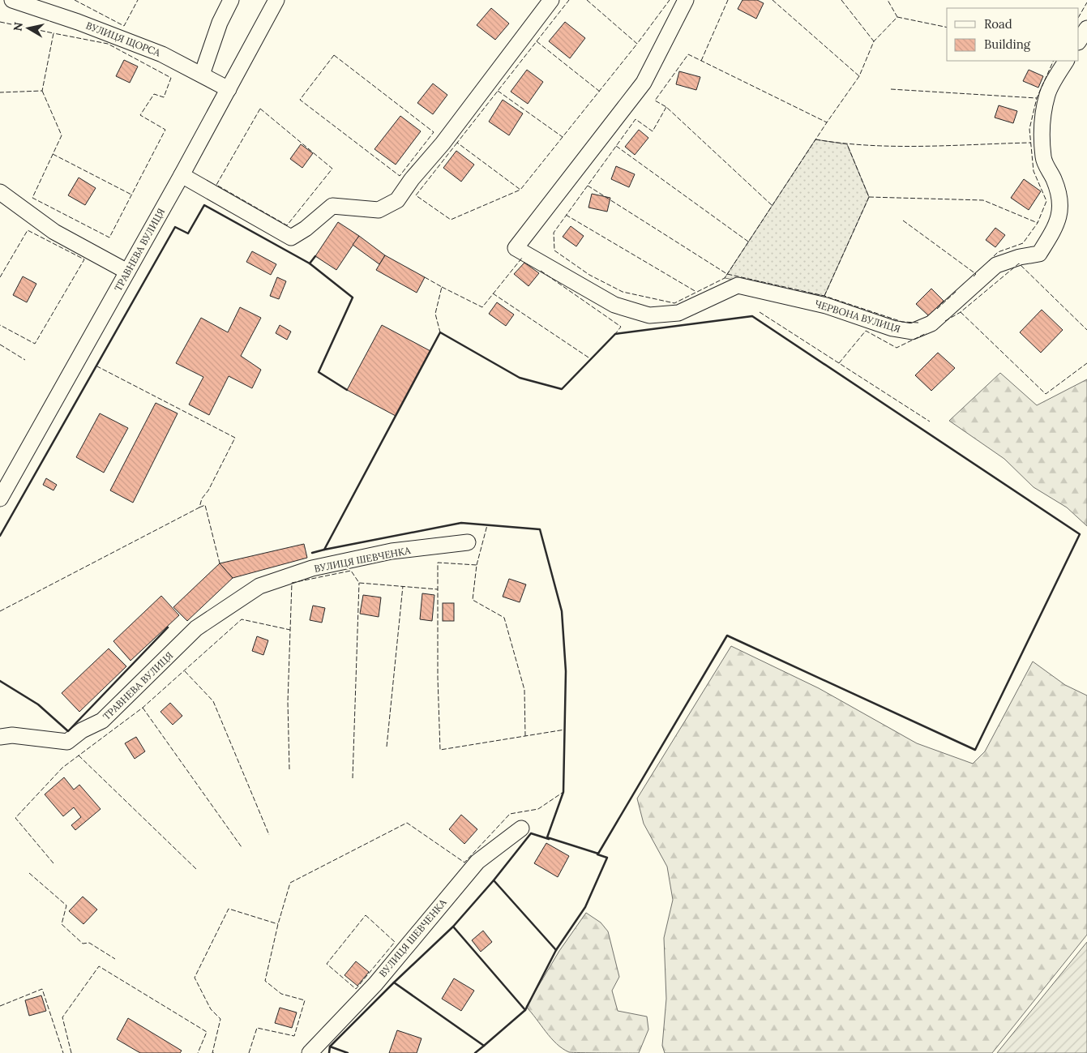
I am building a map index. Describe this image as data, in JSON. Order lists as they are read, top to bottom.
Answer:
{
  "streets": {
    "street": [
      "ВУЛИЦЯ ЩОРСА",
      "ТРАВНЕВА ВУЛИЦЯ",
      "ЧЕРВОНА ВУЛИЦЯ",
      "ВУЛИЦЯ ШЕВЧЕНКА"
    ]
  },
  "crossings": [
    ["ВУЛИЦЯ ЩОРСА", "ТРАВНЕВА ВУЛИЦЯ"],
    ["ТРАВНЕВА ВУЛИЦЯ", "ВУЛИЦЯ ШЕВЧЕНКА"]
  ],
  "legend": ["Road", "Building"],
  "north": "left"
}
